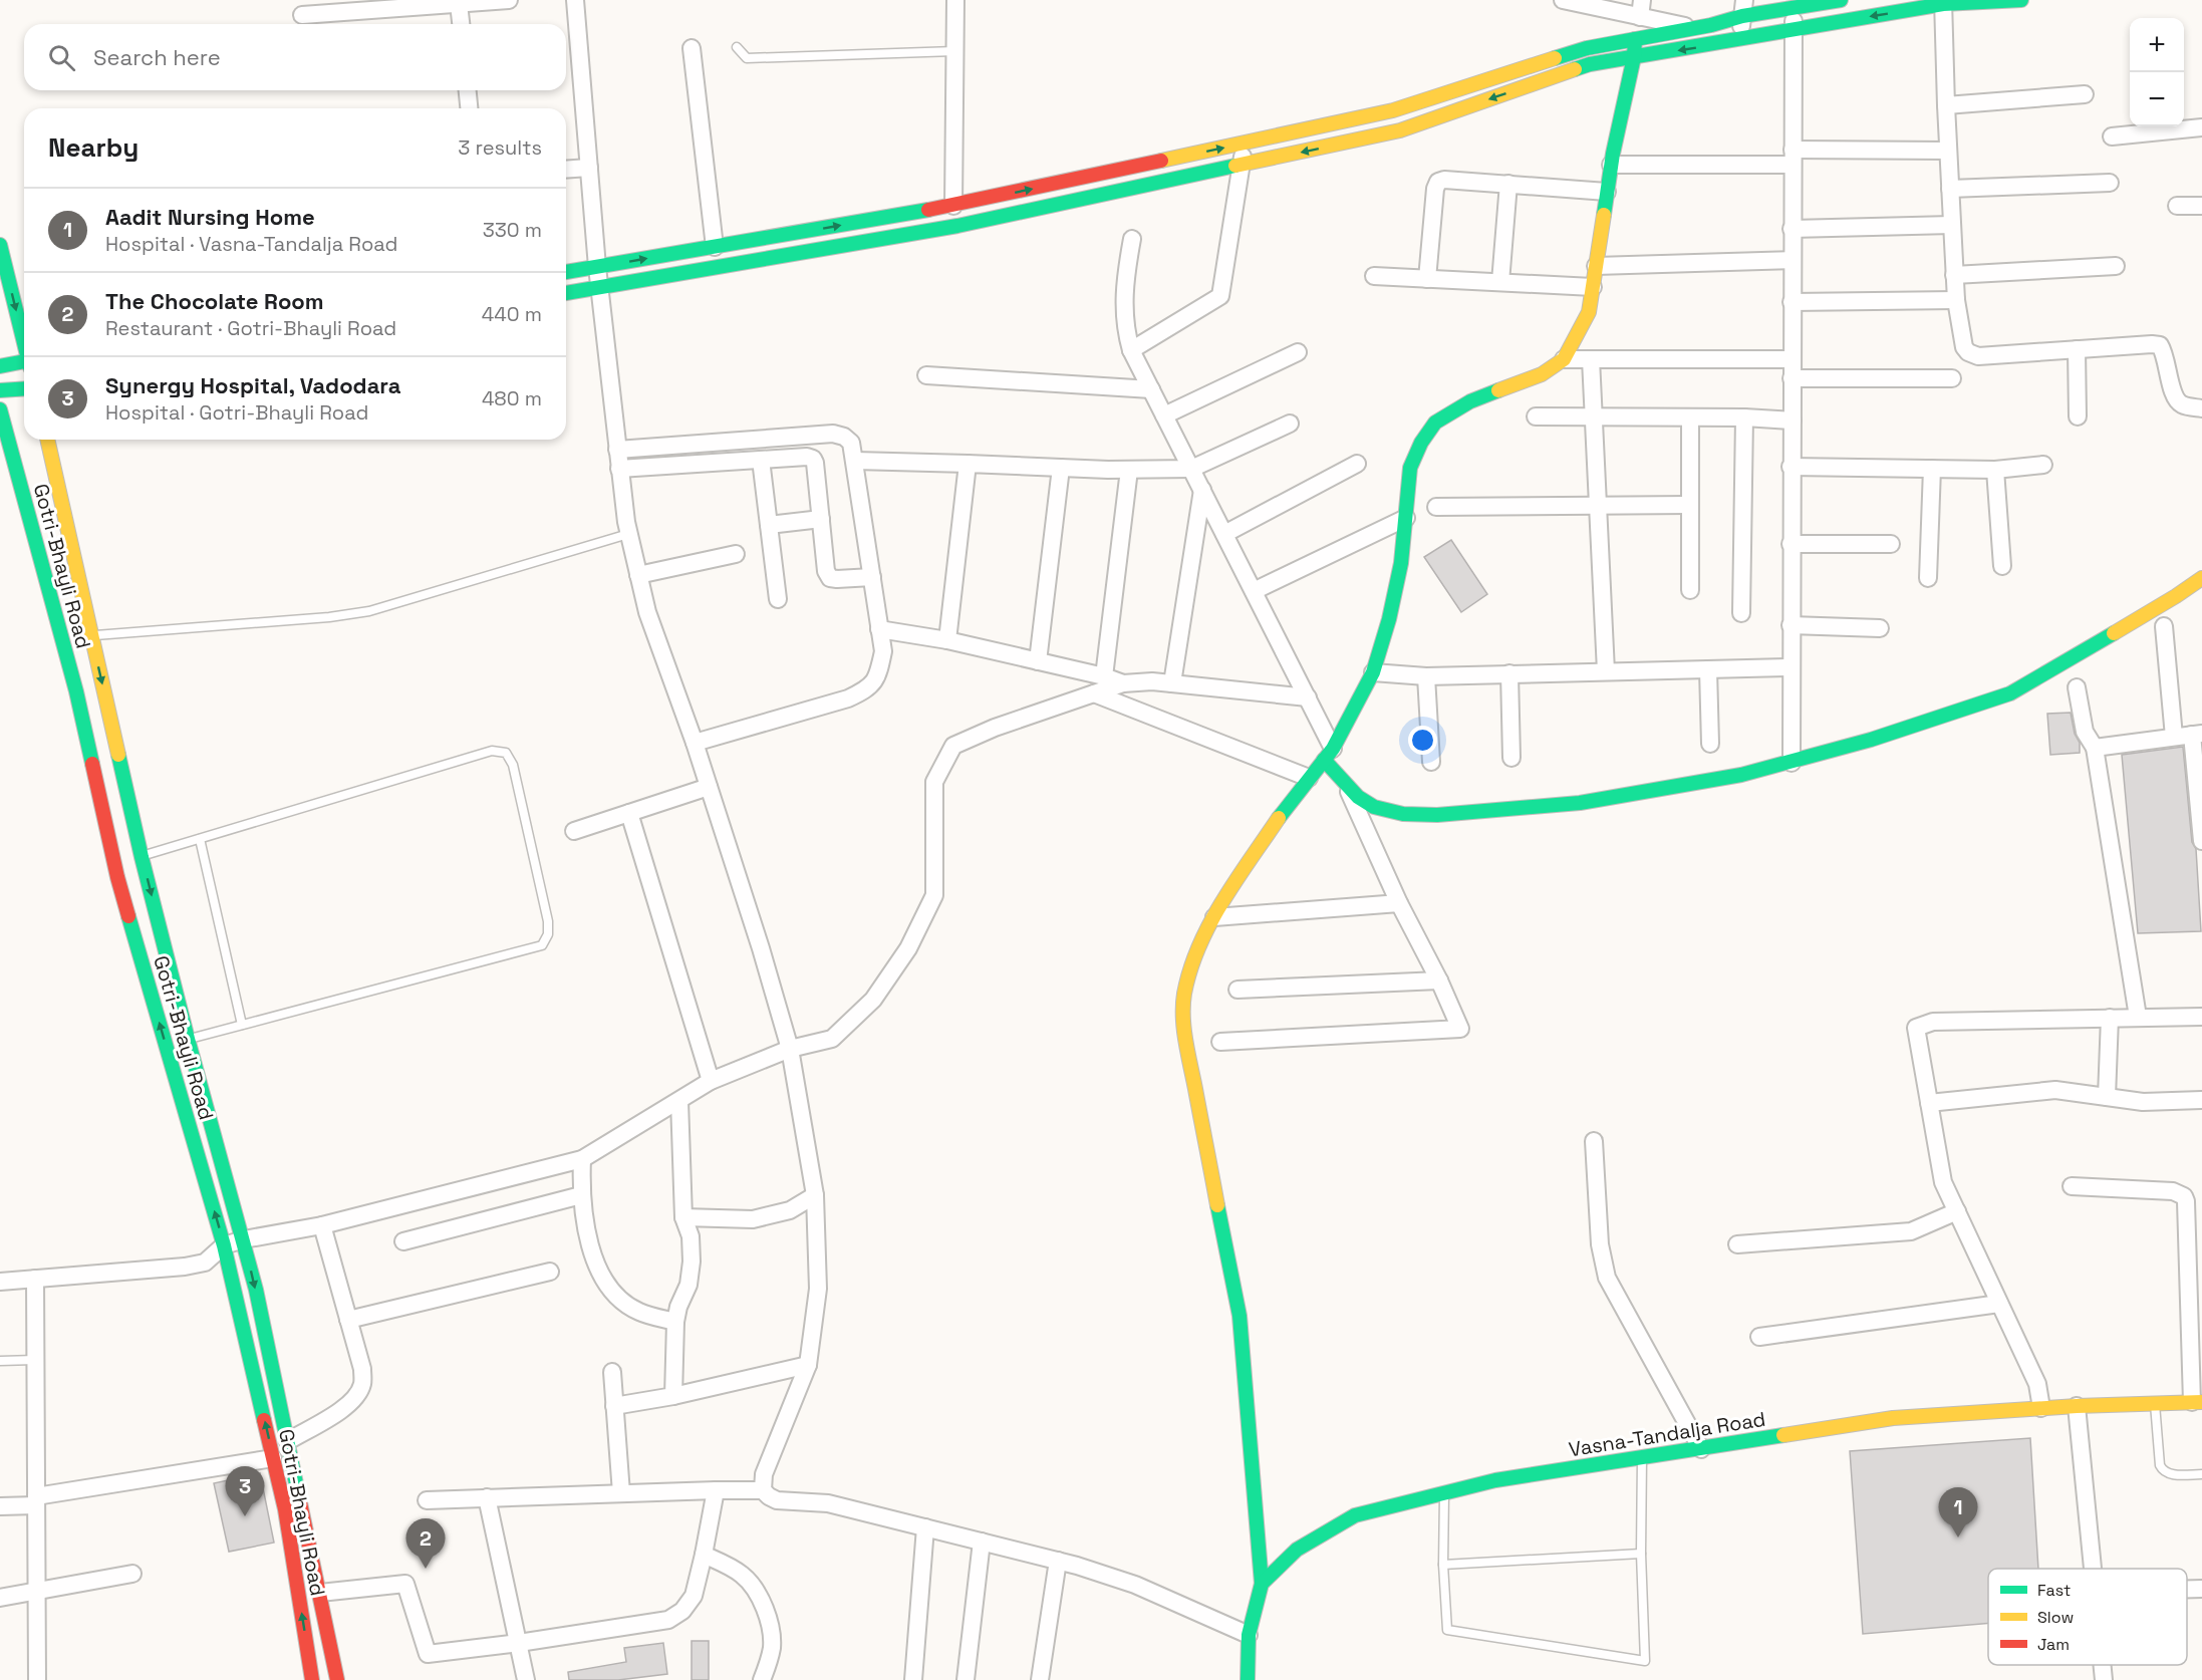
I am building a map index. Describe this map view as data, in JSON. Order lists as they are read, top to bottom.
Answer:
{
  "streets": {
    "street": ["Gotri-Bhayli Road", "Vasna-Tandalja Road"]
  },
  "legend": ["Fast", "Slow", "Jam"],
  "page": {
    "map_buttons": ["+", "−"],
    "search": "Search here",
    "heading": ["Nearby", "3 results"],
    "list": [
      {
        "mark": "1",
        "name": "Aadit Nursing Home",
        "note": "Hospital · Vasna-Tandalja Road",
        "value": "330 m"
      },
      {
        "mark": "2",
        "name": "The Chocolate Room",
        "note": "Restaurant · Gotri-Bhayli Road",
        "value": "440 m"
      },
      {
        "mark": "3",
        "name": "Synergy Hospital, Vadodara",
        "note": "Hospital · Gotri-Bhayli Road",
        "value": "480 m"
      }
    ],
    "pins": ["3", "1", "2"]
  }
}
